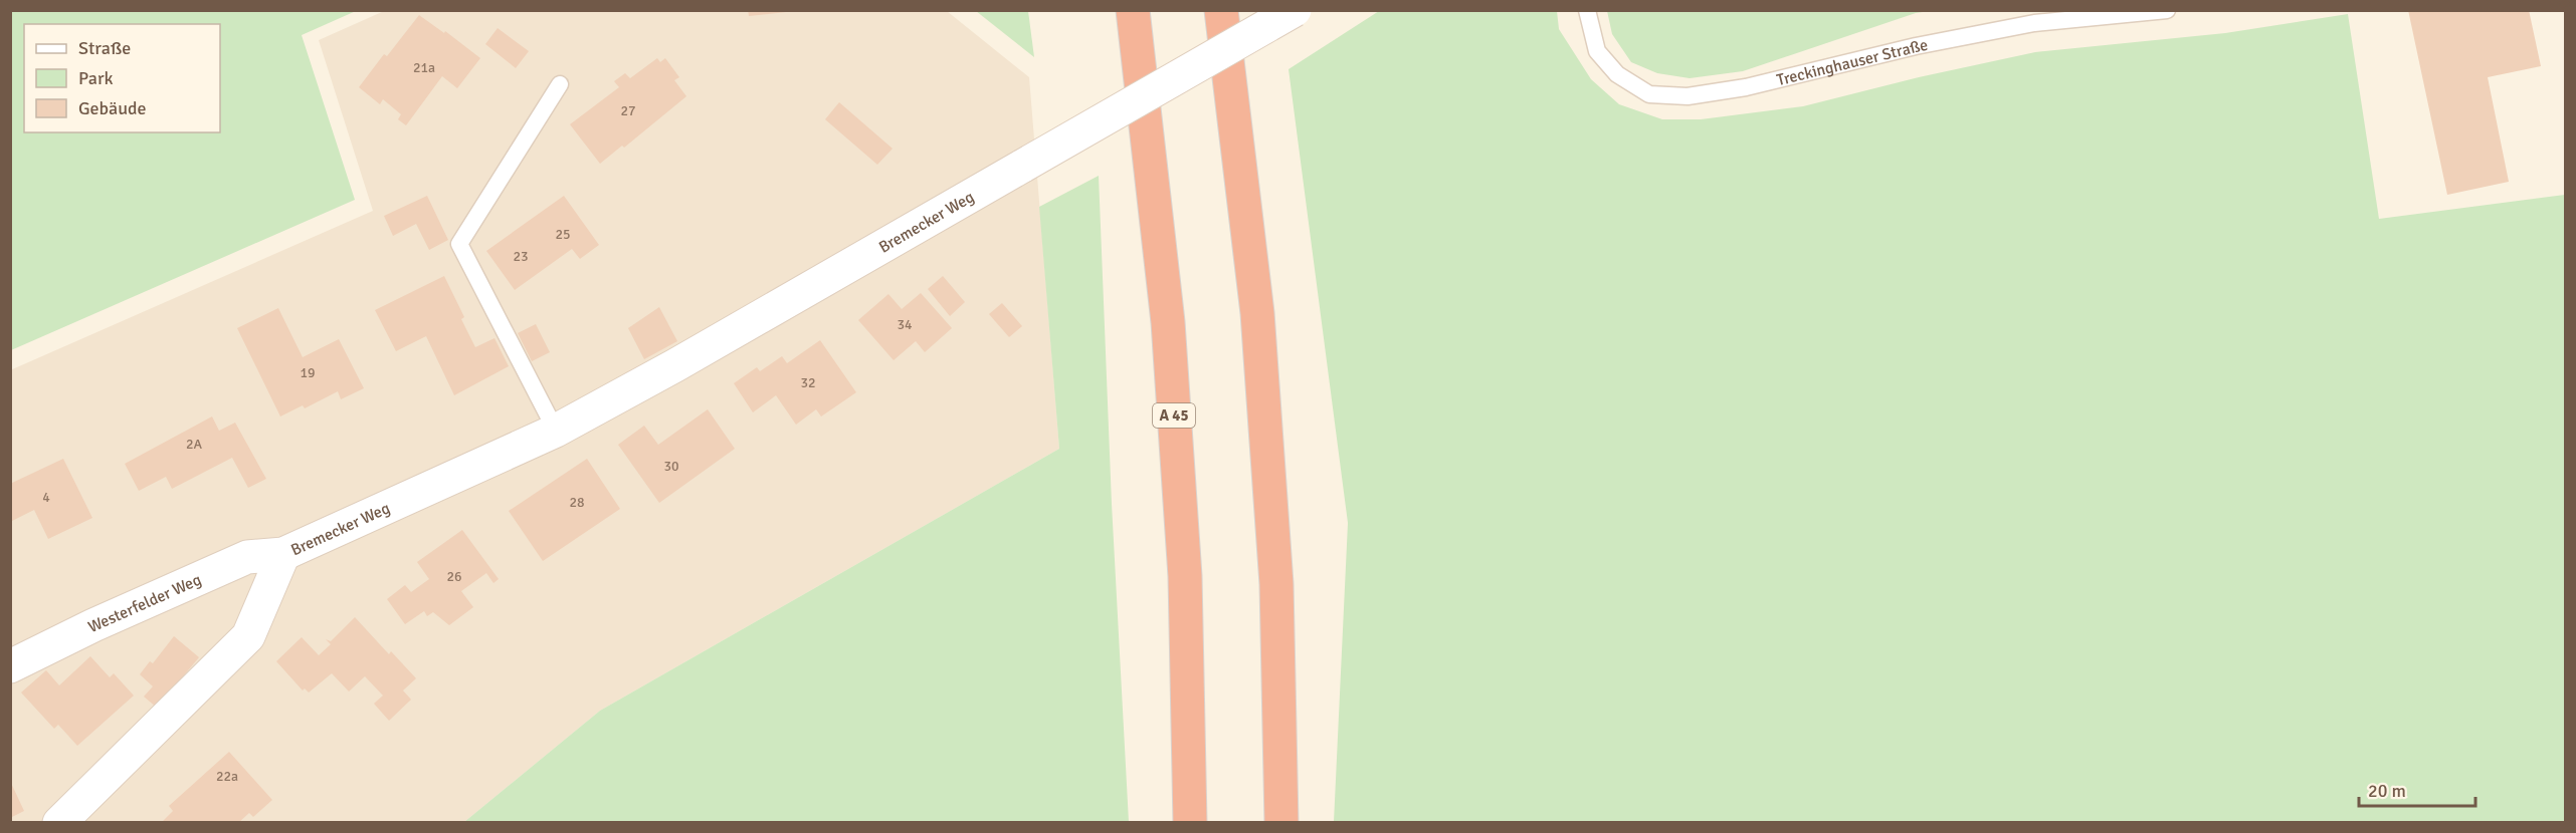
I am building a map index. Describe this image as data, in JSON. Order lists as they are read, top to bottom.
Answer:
{
  "streets": {
    "highway": ["A 45"],
    "street": ["Bremecker Weg", "Westerfelder Weg"],
    "lane": ["Treckinghauser Straße"]
  },
  "crossings": [
    ["Bremecker Weg", "Westerfelder Weg"]
  ],
  "house_numbers": [
    "21a",
    "27",
    "25",
    "23",
    "34",
    "19",
    "32",
    "2A",
    "30",
    "4",
    "28",
    "26",
    "22a"
  ],
  "legend": ["Straße", "Park", "Gebäude"],
  "scale_bar": "20 m"
}
